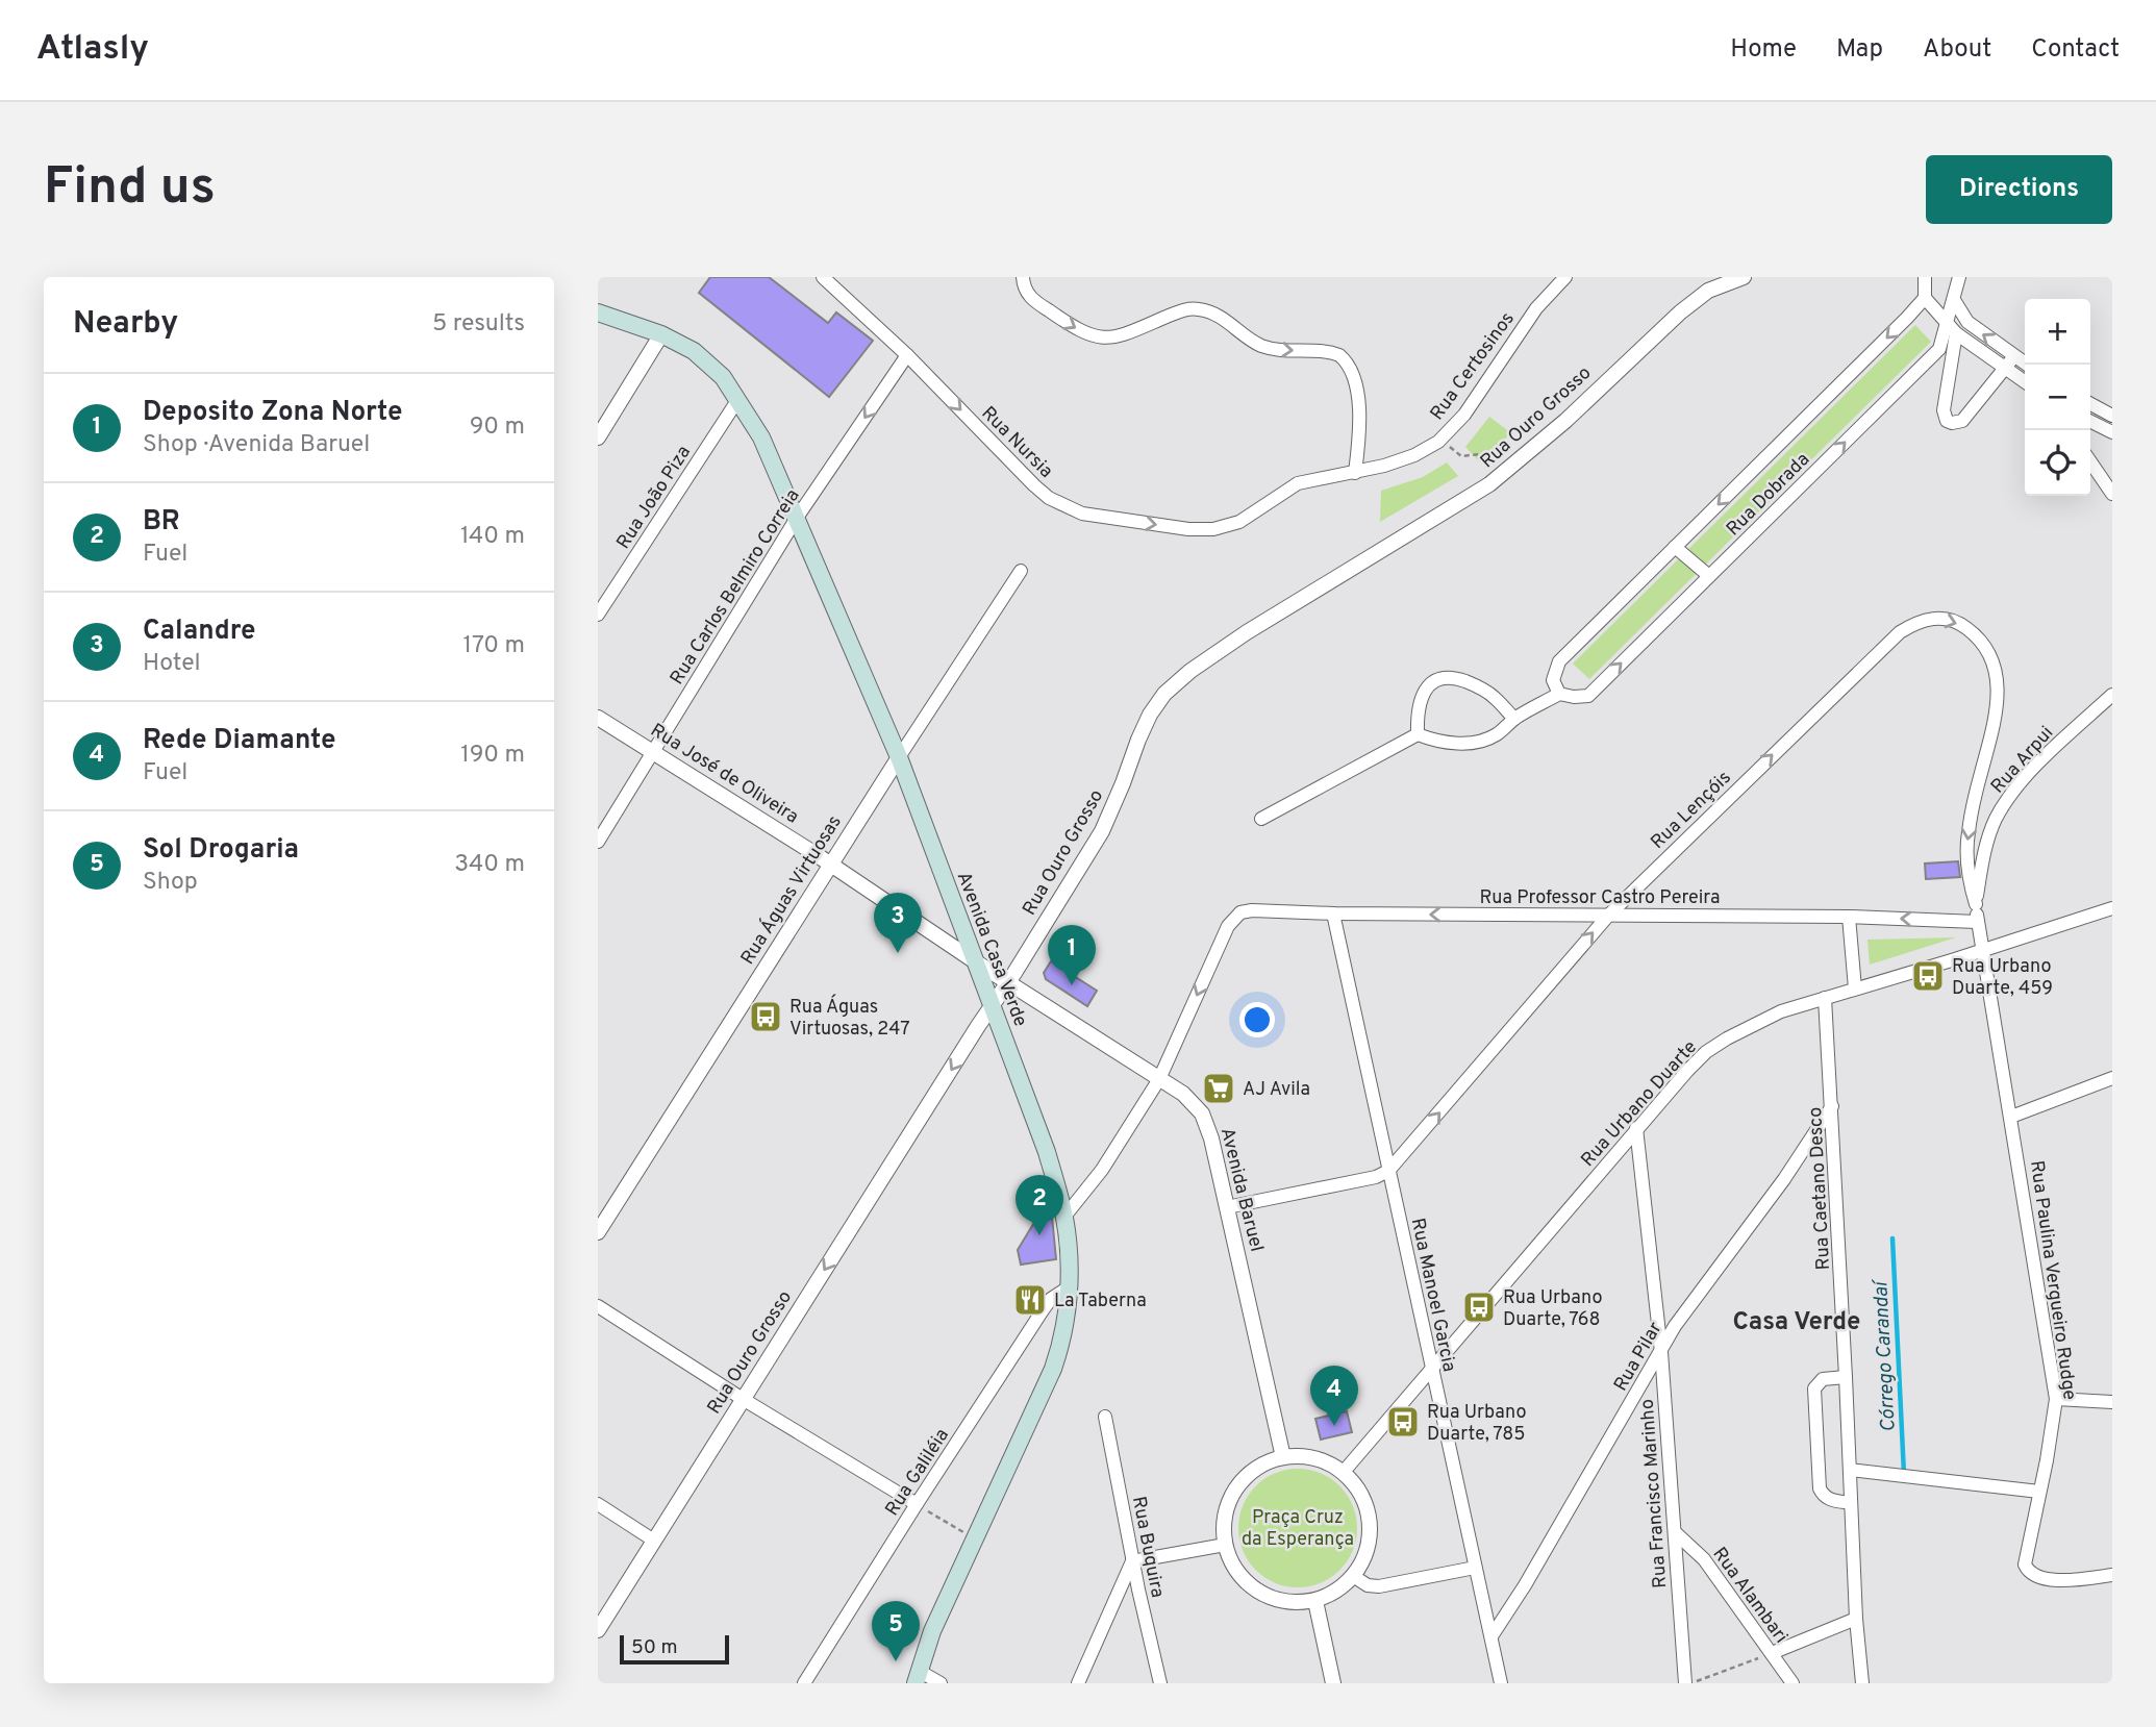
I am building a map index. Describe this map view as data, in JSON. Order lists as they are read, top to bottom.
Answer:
{
  "streets": {
    "main road": ["Avenida Casa Verde"],
    "street": [
      "Rua Certosinos",
      "Rua Ouro Grosso",
      "Rua Nursia",
      "Rua Dobrada",
      "Rua João Piza",
      "Rua Carlos Belmiro Correia",
      "Rua Arpui",
      "Rua José de Oliveira",
      "Rua Lençóis",
      "Rua Águas Virtuosas",
      "Rua Professor Castro Pereira",
      "Rua Urbano Duarte",
      "Rua Caetano Desco",
      "Avenida Baruel",
      "Rua Paulina Vergueiro Rudge",
      "Rua Manoel Garcia",
      "Rua Pilar",
      "Rua Galiléia",
      "Rua Francisco Marinho",
      "Rua Buquira",
      "Rua Alambari"
    ]
  },
  "crossings": [
    ["Rua Certosinos", "Rua Nursia"],
    ["Rua Ouro Grosso", "Avenida Casa Verde"],
    ["Rua Ouro Grosso", "Avenida Baruel"],
    ["Rua Nursia", "Rua Carlos Belmiro Correia"],
    ["Rua João Piza", "Avenida Casa Verde"],
    ["Rua Carlos Belmiro Correia", "Rua José de Oliveira"],
    ["Rua Carlos Belmiro Correia", "Avenida Casa Verde"],
    ["Rua Arpui", "Rua Lençóis"],
    ["Rua Arpui", "Rua Professor Castro Pereira"],
    ["Rua Arpui", "Rua Urbano Duarte"],
    ["Rua Arpui", "Rua Paulina Vergueiro Rudge"],
    ["Rua José de Oliveira", "Rua Águas Virtuosas"],
    ["Rua José de Oliveira", "Avenida Casa Verde"],
    ["Rua José de Oliveira", "Avenida Baruel"],
    ["Rua Lençóis", "Rua Professor Castro Pereira"],
    ["Rua Lençóis", "Rua Manoel Garcia"],
    ["Rua Águas Virtuosas", "Avenida Casa Verde"],
    ["Rua Professor Castro Pereira", "Avenida Baruel"],
    ["Rua Professor Castro Pereira", "Rua Manoel Garcia"],
    ["Avenida Casa Verde", "Avenida Baruel"],
    ["Avenida Casa Verde", "Rua Galiléia"],
    ["Rua Urbano Duarte", "Rua Caetano Desco"],
    ["Rua Urbano Duarte", "Avenida Baruel"],
    ["Rua Urbano Duarte", "Rua Paulina Vergueiro Rudge"],
    ["Rua Urbano Duarte", "Rua Manoel Garcia"],
    ["Rua Urbano Duarte", "Rua Francisco Marinho"],
    ["Rua Caetano Desco", "Rua Pilar"],
    ["Rua Manoel Garcia", "Rua Pilar"],
    ["Rua Pilar", "Rua Francisco Marinho"],
    ["Rua Francisco Marinho", "Rua Alambari"]
  ],
  "one_way": ["Rua Nursia", "Rua Professor Castro Pereira"],
  "districts": ["Casa Verde"],
  "water": ["Córrego Carandaí"],
  "parks": ["Praça Cruz da Esperança"],
  "places": {
    "bus stop": [
      "Rua Urbano Duarte, 459",
      "Rua Águas Virtuosas, 247",
      "Rua Urbano Duarte, 768",
      "Rua Urbano Duarte, 785"
    ],
    "supermarket": ["AJ Avila"],
    "restaurant": ["La Taberna"]
  },
  "scale_bar": "50 m",
  "page": {
    "header": "Atlasly",
    "nav": [
      "Home",
      "Map",
      "About",
      "Contact"
    ],
    "buttons": "Directions",
    "title": "Find us",
    "heading": ["Nearby", "5 results"],
    "map_buttons": ["+", "−"],
    "list": [
      {
        "mark": "1",
        "name": "Deposito Zona Norte",
        "note": "Shop · Avenida Baruel",
        "value": "90 m"
      },
      {
        "mark": "2",
        "name": "BR",
        "note": "Fuel",
        "value": "140 m"
      },
      {
        "mark": "3",
        "name": "Calandre",
        "note": "Hotel",
        "value": "170 m"
      },
      {
        "mark": "4",
        "name": "Rede Diamante",
        "note": "Fuel",
        "value": "190 m"
      },
      {
        "mark": "5",
        "name": "Sol Drogaria",
        "note": "Shop",
        "value": "340 m"
      }
    ],
    "pins": [
      "3",
      "1",
      "2",
      "4",
      "5"
    ],
    "scale": "50 m"
  }
}
